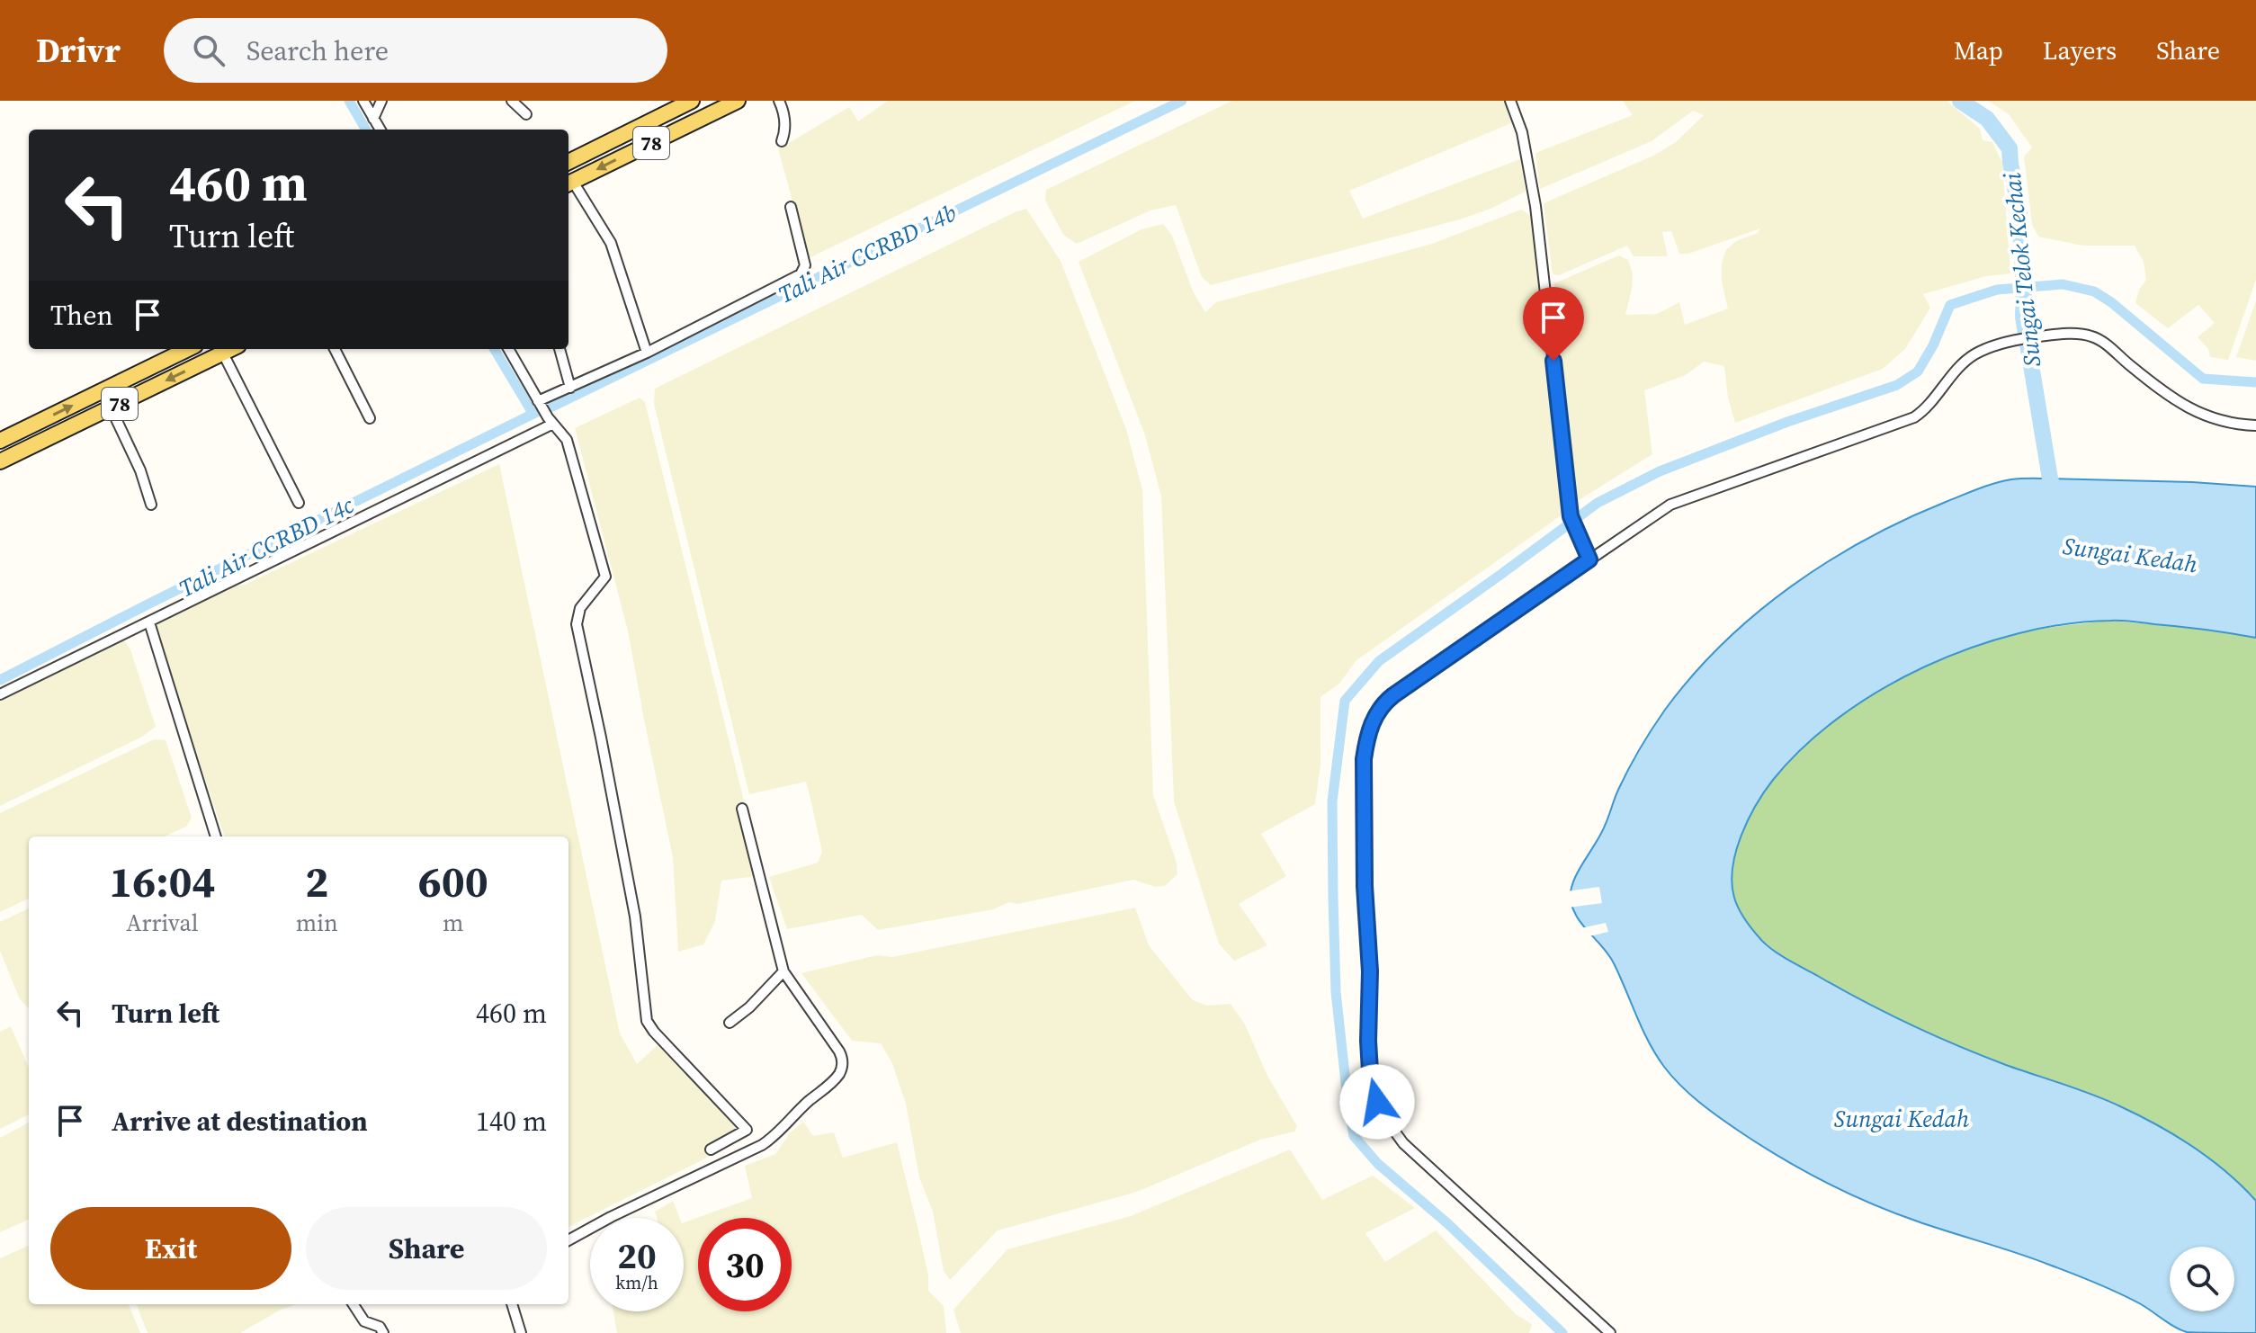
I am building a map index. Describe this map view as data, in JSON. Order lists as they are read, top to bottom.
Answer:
{
  "streets": {
    "main road": ["78"]
  },
  "water": [
    "Tali Air CCRBD 14b",
    "Sungai Telok Kechai",
    "Tali Air CCRBD 14c",
    "Sungai Kedah"
  ],
  "page": {
    "header": "Drivr",
    "search": "Search here",
    "nav": ["Map", "Layers", "Share"],
    "turn": ["460 m", "Turn left"],
    "then": "Then",
    "eta": [
      "16:04",
      "Arrival",
      "2",
      "min",
      "600",
      "m"
    ],
    "list": [
      {
        "name": "Turn left",
        "value": "460 m"
      },
      {
        "name": "Arrive at destination",
        "value": "140 m"
      }
    ],
    "buttons": ["Exit", "Share"],
    "speed": "20 km/h",
    "limit": "30"
  }
}
